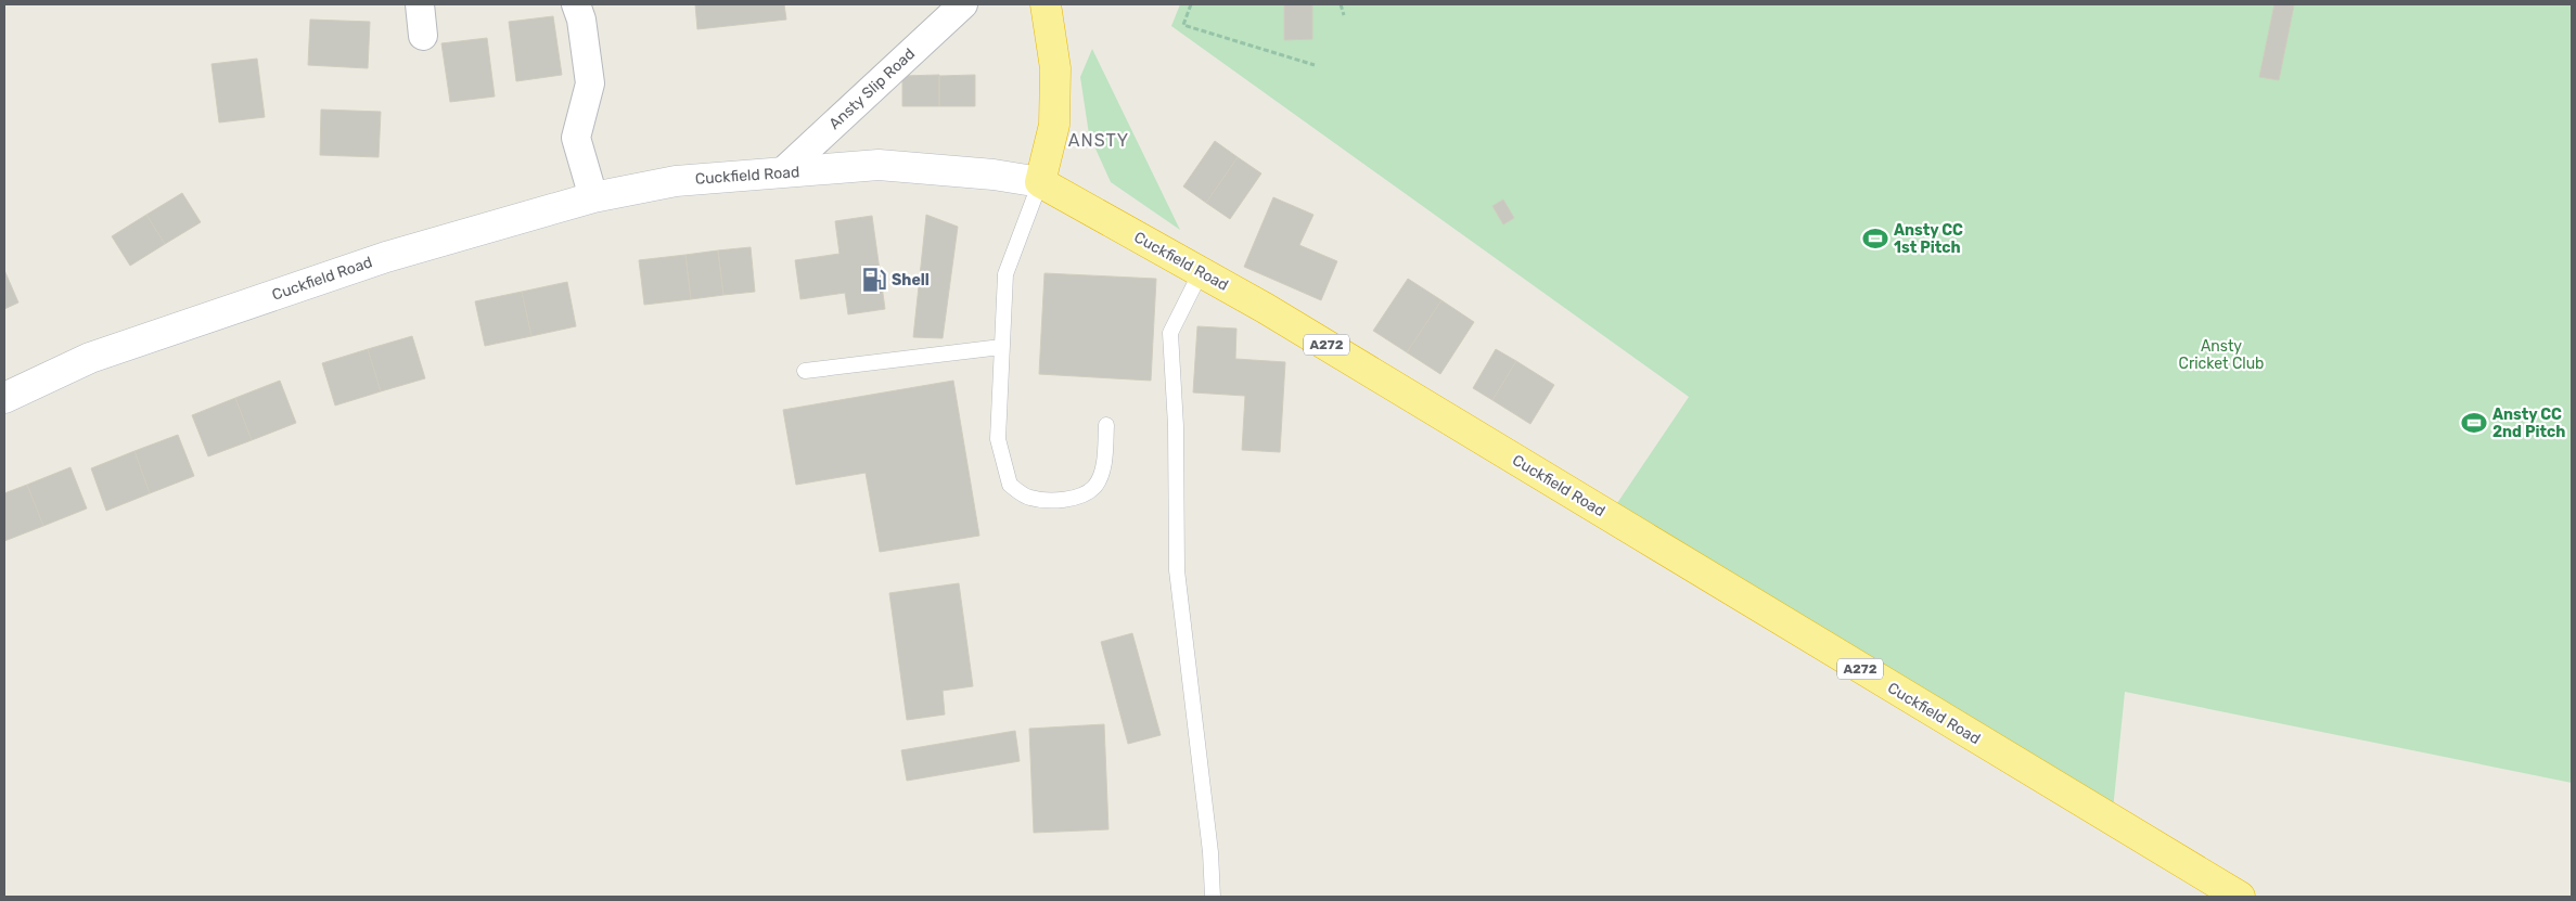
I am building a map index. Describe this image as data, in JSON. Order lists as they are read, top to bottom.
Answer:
{
  "streets": {
    "highway": ["Cuckfield Road", "A272"],
    "street": ["Ansty Slip Road"]
  },
  "crossings": [
    ["Ansty Slip Road", "Cuckfield Road"]
  ],
  "districts": ["ANSTY"],
  "parks": ["Ansty Cricket Club"],
  "places": {
    "sports": ["Ansty CC 1st Pitch", "Ansty CC 2nd Pitch"],
    "fuel station": ["Shell"]
  }
}
